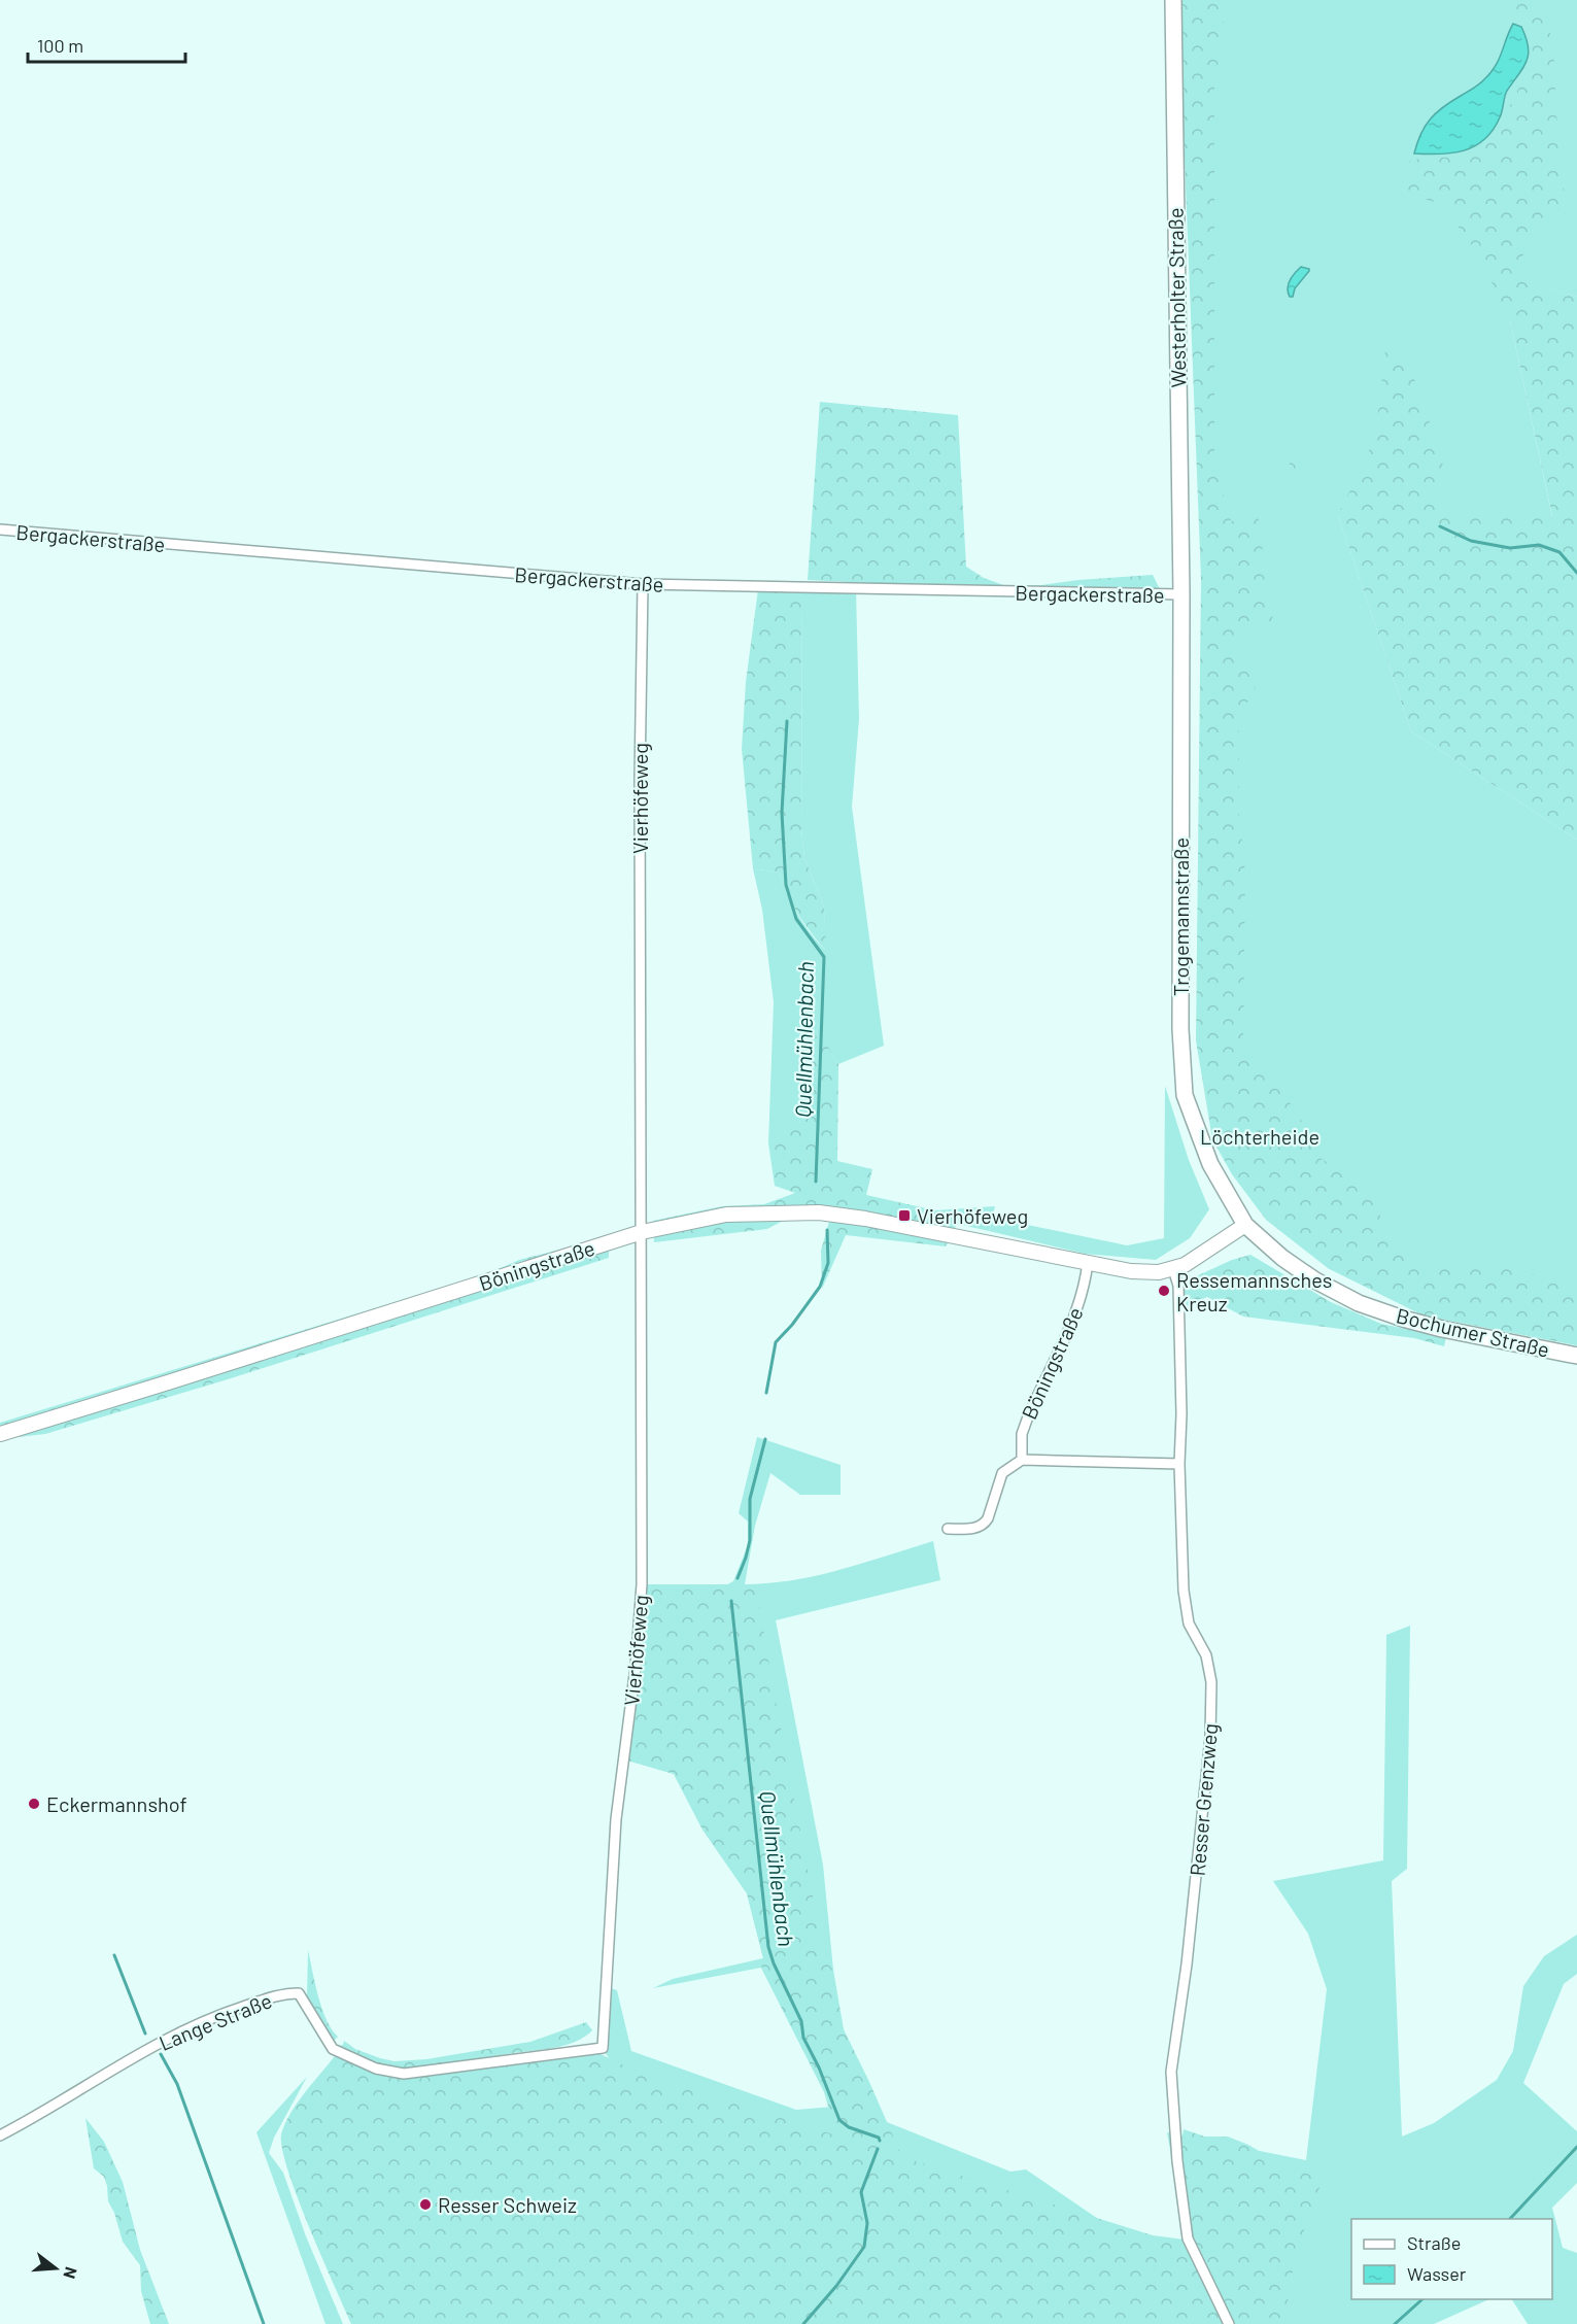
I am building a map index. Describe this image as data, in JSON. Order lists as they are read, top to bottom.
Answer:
{
  "streets": {
    "main road": [
      "Westerholter Straße",
      "Trogemannstraße",
      "Böningstraße",
      "Bochumer Straße"
    ],
    "street": [
      "Bergackerstraße",
      "Vierhöfeweg",
      "Resser Grenzweg",
      "Lange Straße"
    ]
  },
  "crossings": [
    ["Westerholter Straße", "Bergackerstraße"],
    ["Westerholter Straße", "Trogemannstraße"],
    ["Bergackerstraße", "Vierhöfeweg"],
    ["Bergackerstraße", "Trogemannstraße"],
    ["Vierhöfeweg", "Böningstraße"],
    ["Vierhöfeweg", "Lange Straße"],
    ["Trogemannstraße", "Böningstraße"],
    ["Trogemannstraße", "Bochumer Straße"],
    ["Böningstraße", "Bochumer Straße"],
    ["Böningstraße", "Resser Grenzweg"]
  ],
  "water": ["Quellmühlenbach"],
  "parks": ["Löchterheide"],
  "places": {
    "transit": ["Vierhöfeweg"],
    "other": ["Ressemannsches Kreuz", "Eckermannshof", "Resser Schweiz"]
  },
  "legend": ["Straße", "Wasser"],
  "scale_bar": "100 m",
  "north": "right"
}
